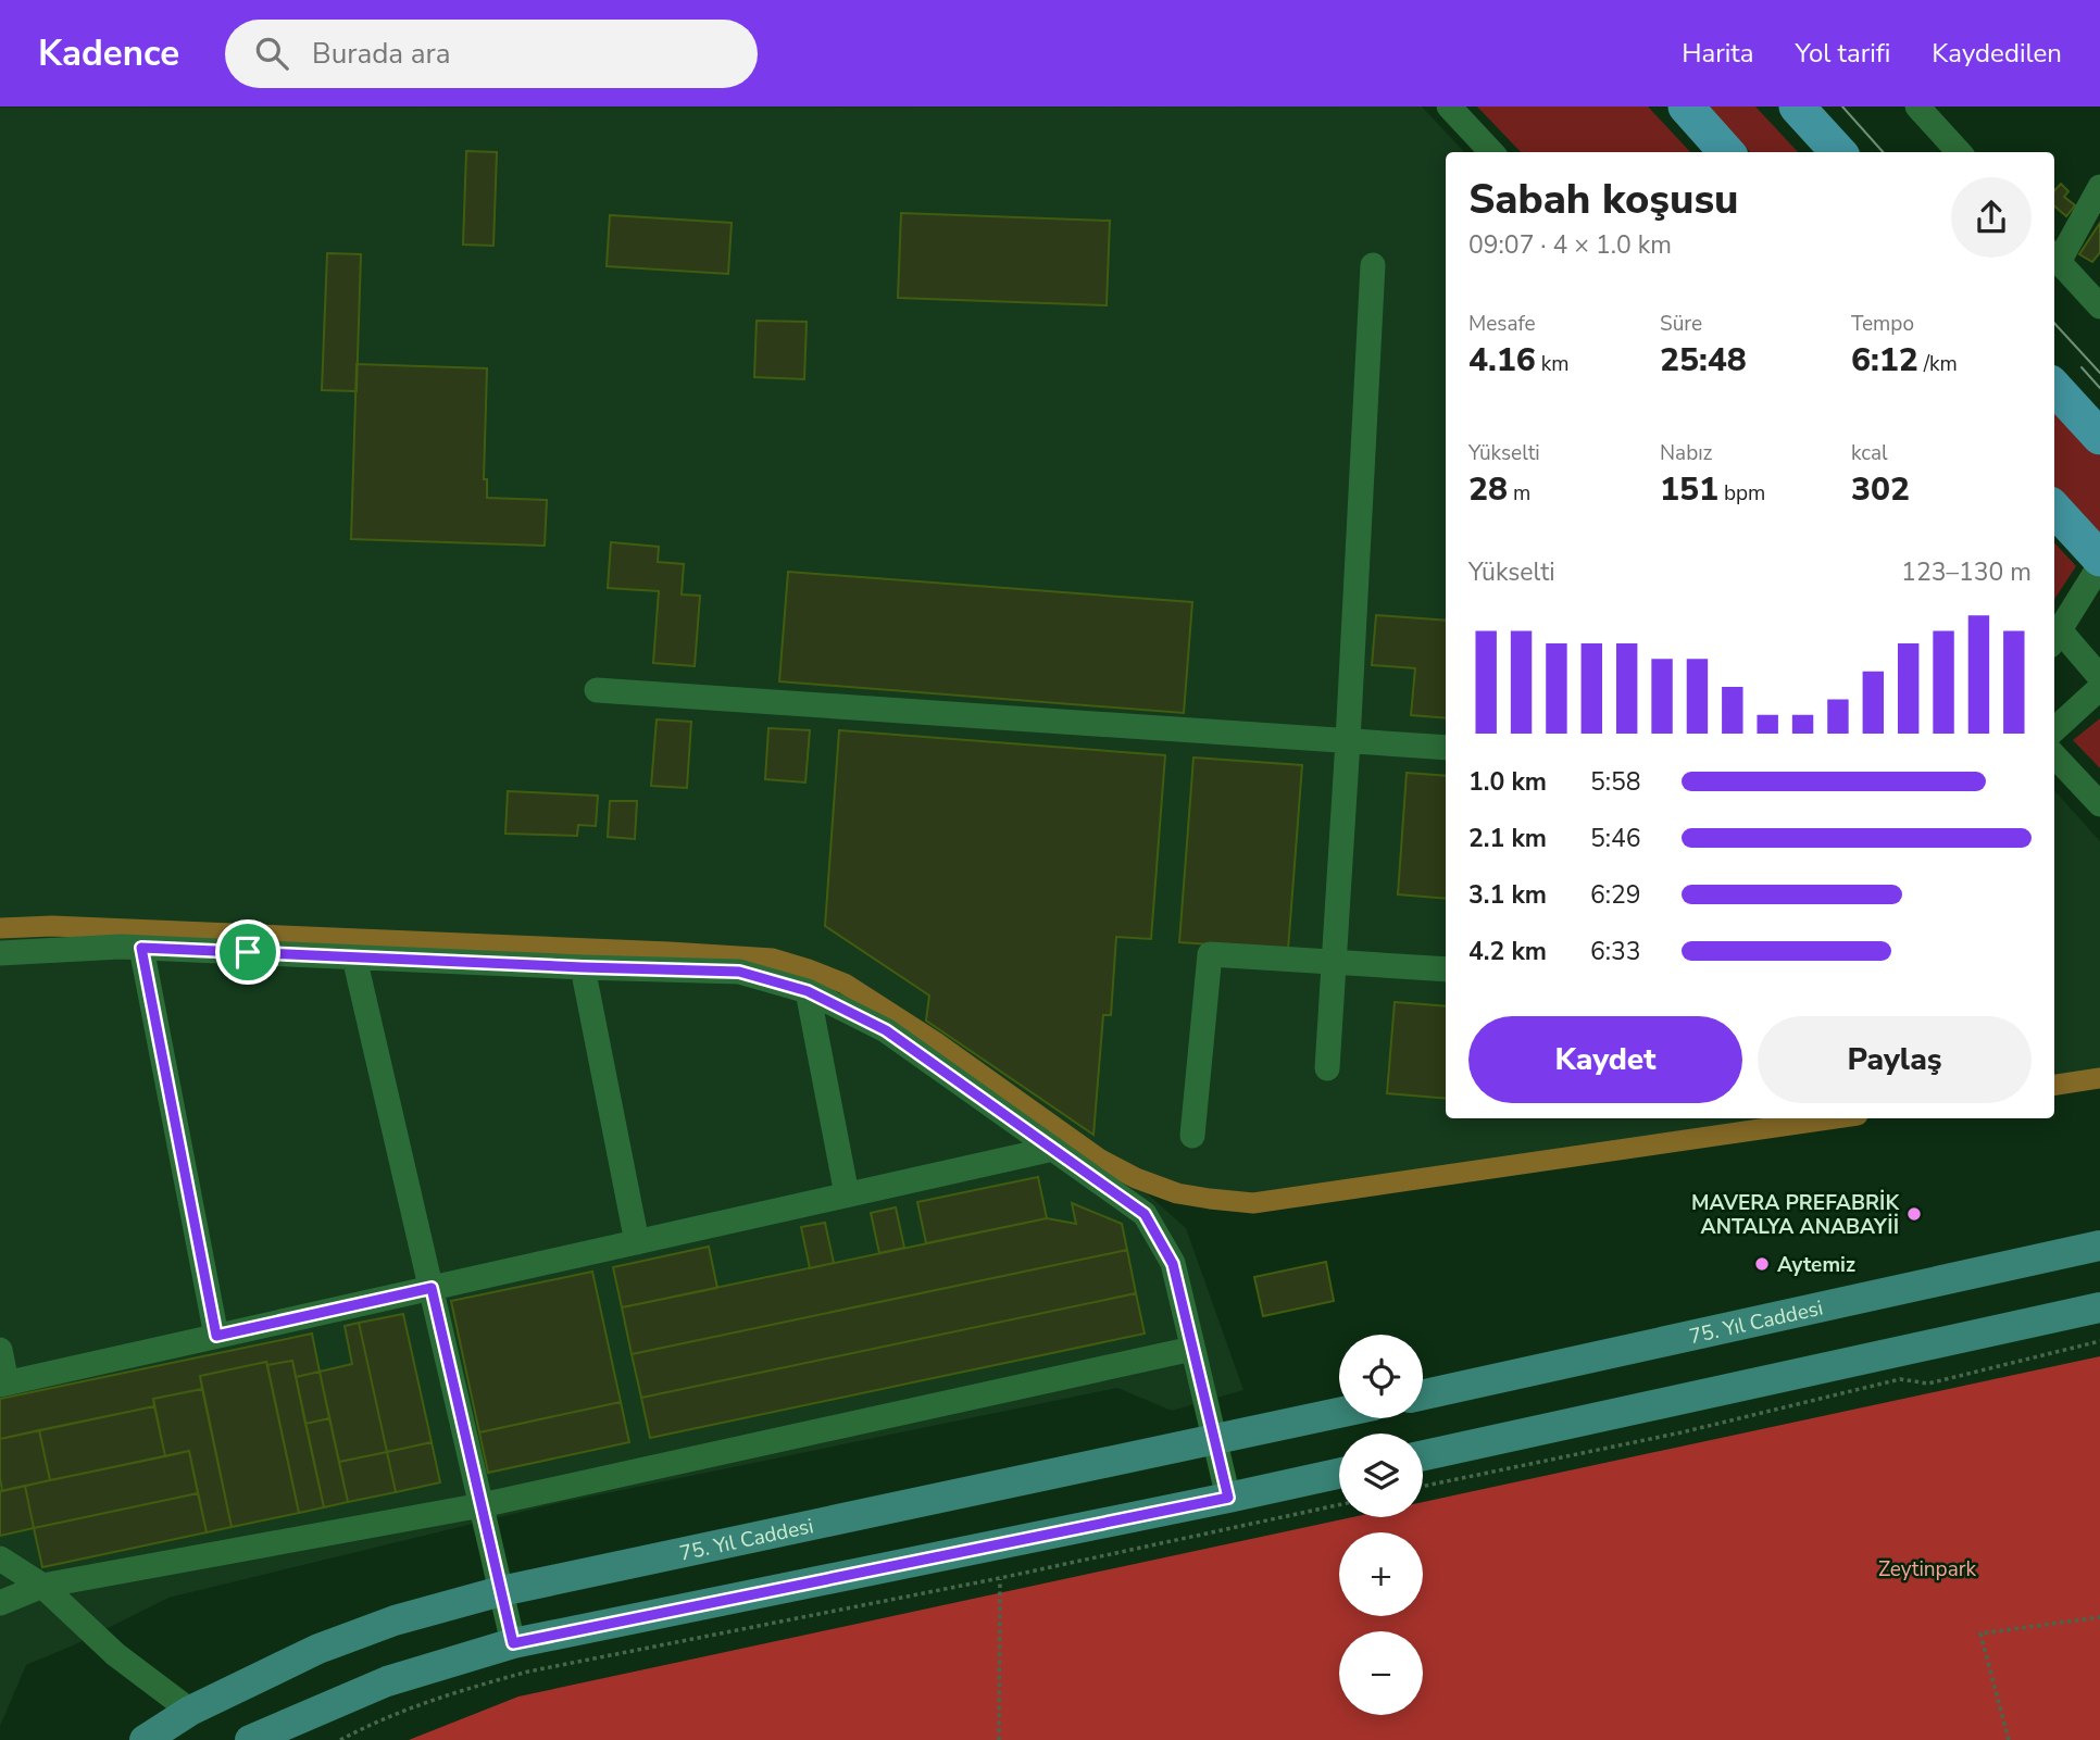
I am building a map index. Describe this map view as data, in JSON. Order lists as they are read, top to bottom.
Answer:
{
  "streets": {
    "main road": ["75. Yıl Caddesi"]
  },
  "parks": ["Zeytinpark"],
  "places": ["MAVERA PREFABRİK ANTALYA ANABAYİİ", "Aytemiz"],
  "page": {
    "header": "Kadence",
    "search": "Burada ara",
    "nav": ["Harita", "Yol tarifi", "Kaydedilen"],
    "heading": ["Sabah koşusu", "09:07 · 4 × 1.0 km"],
    "stats": [
      ["Mesafe", "4.16 km"],
      ["Süre", "25:48"],
      ["Tempo", "6:12 /km"],
      ["Yükselti", "28 m"],
      ["Nabız", "151 bpm"],
      ["kcal", "302"]
    ],
    "chart": ["Yükselti", "123–130 m"],
    "list": [
      {
        "name": "1.0 km",
        "note": "5:58"
      },
      {
        "name": "2.1 km",
        "note": "5:46"
      },
      {
        "name": "3.1 km",
        "note": "6:29"
      },
      {
        "name": "4.2 km",
        "note": "6:33"
      }
    ],
    "buttons": ["Kaydet", "Paylaş"],
    "map_buttons": ["+", "−"]
  }
}
